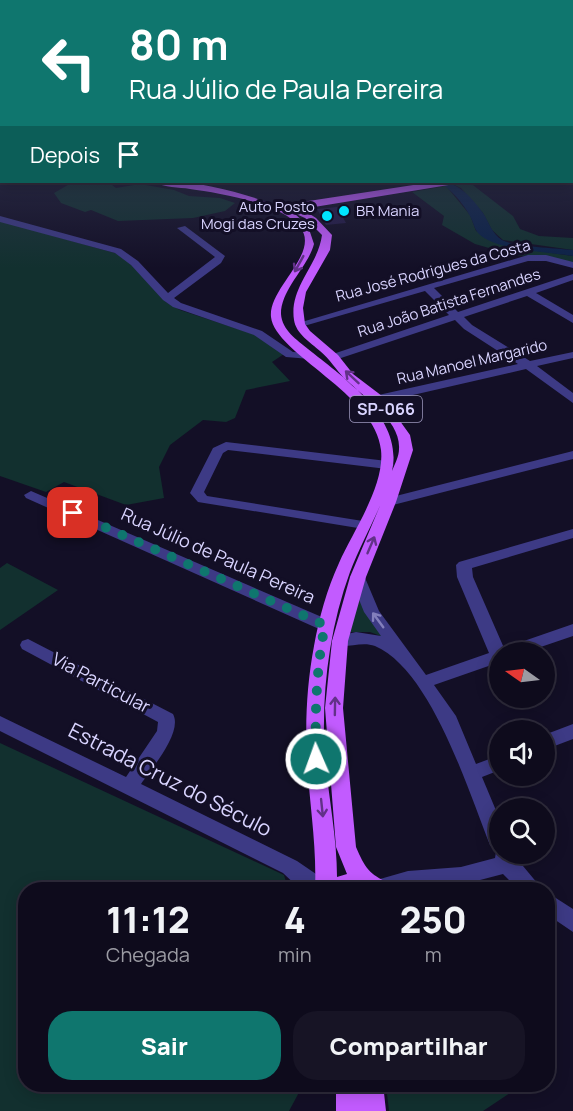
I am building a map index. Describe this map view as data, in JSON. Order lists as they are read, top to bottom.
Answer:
{
  "streets": {
    "main road": ["SP-066"],
    "street": [
      "Rua José Rodrigues da Costa",
      "Rua João Batista Fernandes",
      "Rua Manoel Margarido",
      "Rua Júlio de Paula Pereira",
      "Via Particular",
      "Estrada Cruz do Século"
    ]
  },
  "crossings": [
    ["Rua José Rodrigues da Costa", "SP-066"],
    ["Rua João Batista Fernandes", "SP-066"],
    ["Rua Manoel Margarido", "SP-066"],
    ["SP-066", "Rua Júlio de Paula Pereira"],
    ["Via Particular", "Estrada Cruz do Século"]
  ],
  "places": ["BR Mania", "Auto Posto Mogi das Cruzes"],
  "north": "left",
  "page": {
    "turn": ["80 m", "Rua Júlio de Paula Pereira"],
    "then": "Depois",
    "eta": [
      "11:12",
      "Chegada",
      "4",
      "min",
      "250",
      "m"
    ],
    "buttons": ["Sair", "Compartilhar"]
  }
}
